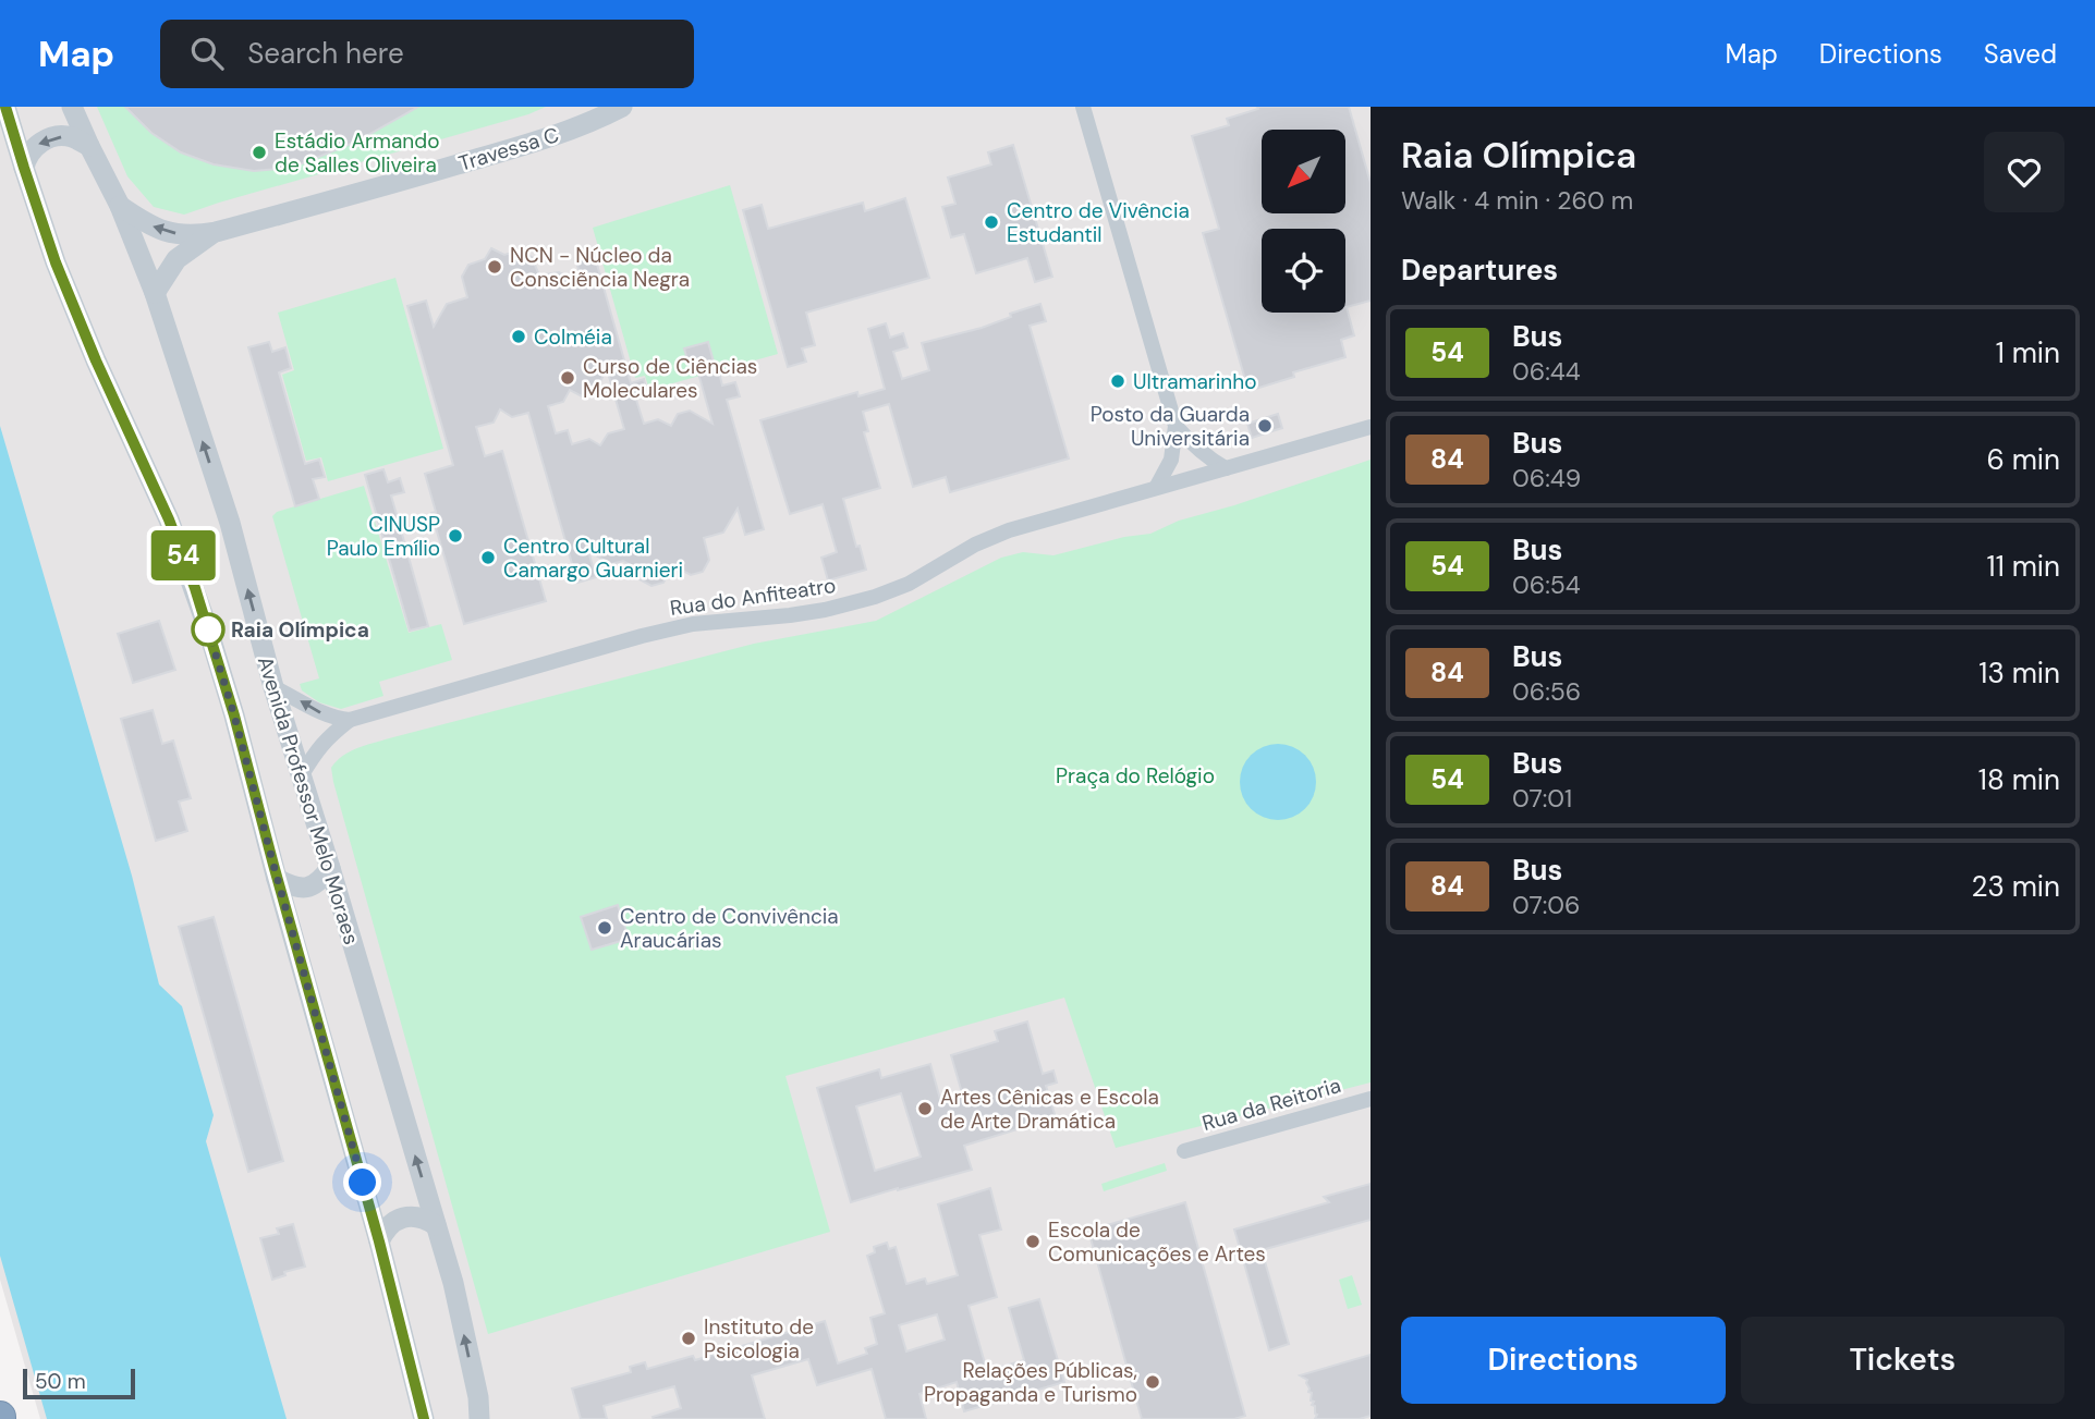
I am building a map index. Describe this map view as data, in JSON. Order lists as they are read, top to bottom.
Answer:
{
  "streets": {
    "street": [
      "Travessa C",
      "Rua do Anfiteatro",
      "Avenida Professor Melo Moraes",
      "Rua da Reitoria"
    ]
  },
  "crossings": [
    ["Travessa C", "Avenida Professor Melo Moraes"],
    ["Rua do Anfiteatro", "Avenida Professor Melo Moraes"]
  ],
  "parks": ["Praça do Relógio"],
  "places": [
    "Estádio Armando de Salles Oliveira",
    "Centro de Vivência Estudantil",
    "NCN - Núcleo da Consciẽncia Negra",
    "Colméia",
    "Curso de Ciências Moleculares",
    "Ultramarinho",
    "Posto da Guarda Universitária",
    "CINUSP Paulo Emílio",
    "Centro Cultural Camargo Guarnieri",
    "Raia Olímpica",
    "Centro de Convivência Araucárias",
    "Artes Cênicas e Escola de Arte Dramática",
    "Escola de Comunicações e Artes",
    "Instituto de Psicologia",
    "Relações Públicas, Propaganda e Turismo"
  ],
  "lines": ["bus line 54"],
  "scale_bar": "50 m",
  "north": "bottom left",
  "page": {
    "header": "Map",
    "search": "Search here",
    "nav": ["Map", "Directions", "Saved"],
    "on_map": "54",
    "heading": [
      ["Raia Olímpica", "Walk · 4 min · 260 m"],
      "Departures"
    ],
    "list": [
      {
        "mark": "54",
        "name": "Bus",
        "note": "06:44",
        "value": "1 min"
      },
      {
        "mark": "84",
        "name": "Bus",
        "note": "06:49",
        "value": "6 min"
      },
      {
        "mark": "54",
        "name": "Bus",
        "note": "06:54",
        "value": "11 min"
      },
      {
        "mark": "84",
        "name": "Bus",
        "note": "06:56",
        "value": "13 min"
      },
      {
        "mark": "54",
        "name": "Bus",
        "note": "07:01",
        "value": "18 min"
      },
      {
        "mark": "84",
        "name": "Bus",
        "note": "07:06",
        "value": "23 min"
      }
    ],
    "buttons": ["Directions", "Tickets"],
    "scale": "50 m"
  }
}
